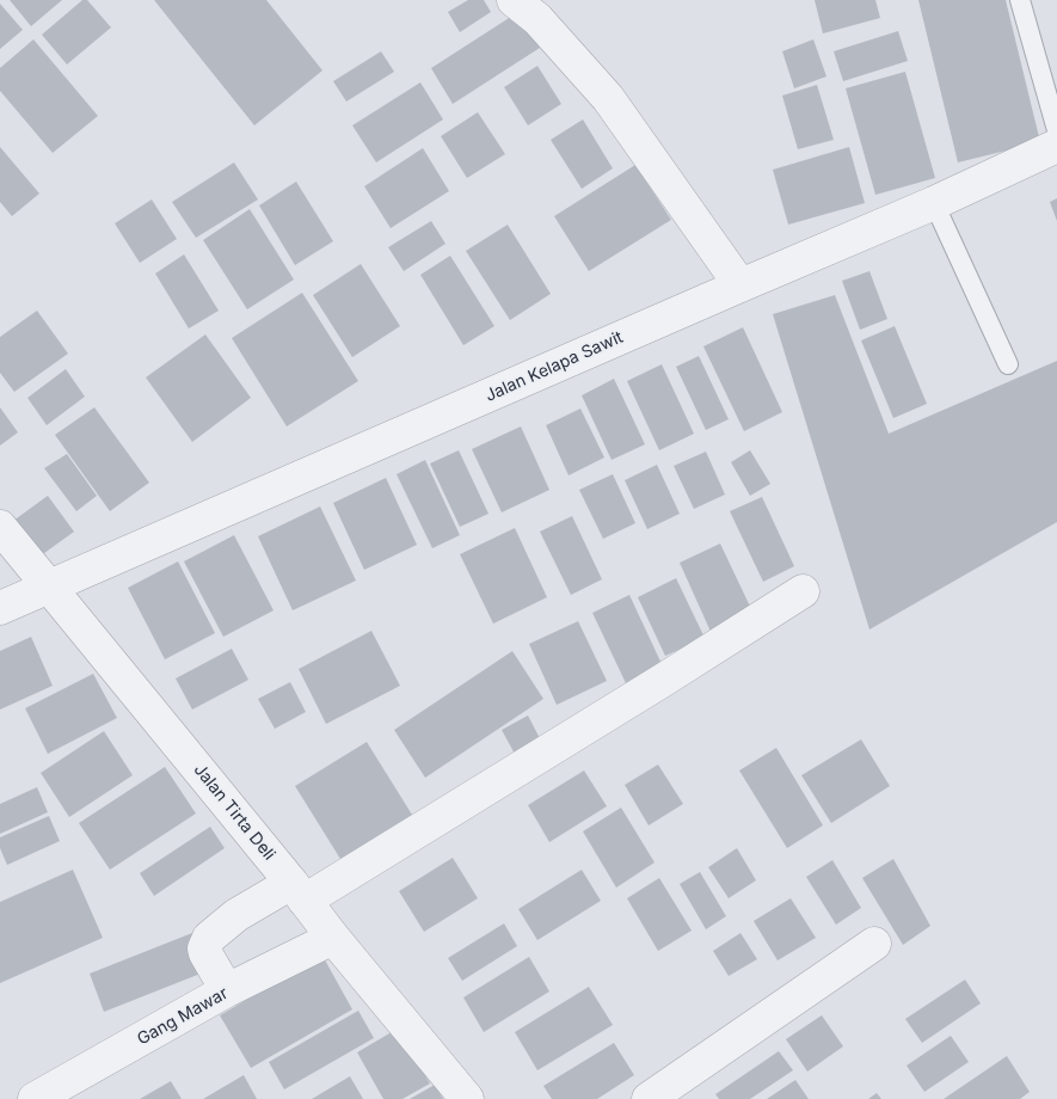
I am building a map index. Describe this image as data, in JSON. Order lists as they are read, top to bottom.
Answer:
{
  "streets": {
    "street": ["Jalan Kelapa Sawit", "Jalan Tirta Deli", "Gang Mawar"]
  },
  "crossings": [
    ["Jalan Kelapa Sawit", "Jalan Tirta Deli"],
    ["Jalan Tirta Deli", "Gang Mawar"]
  ]
}
